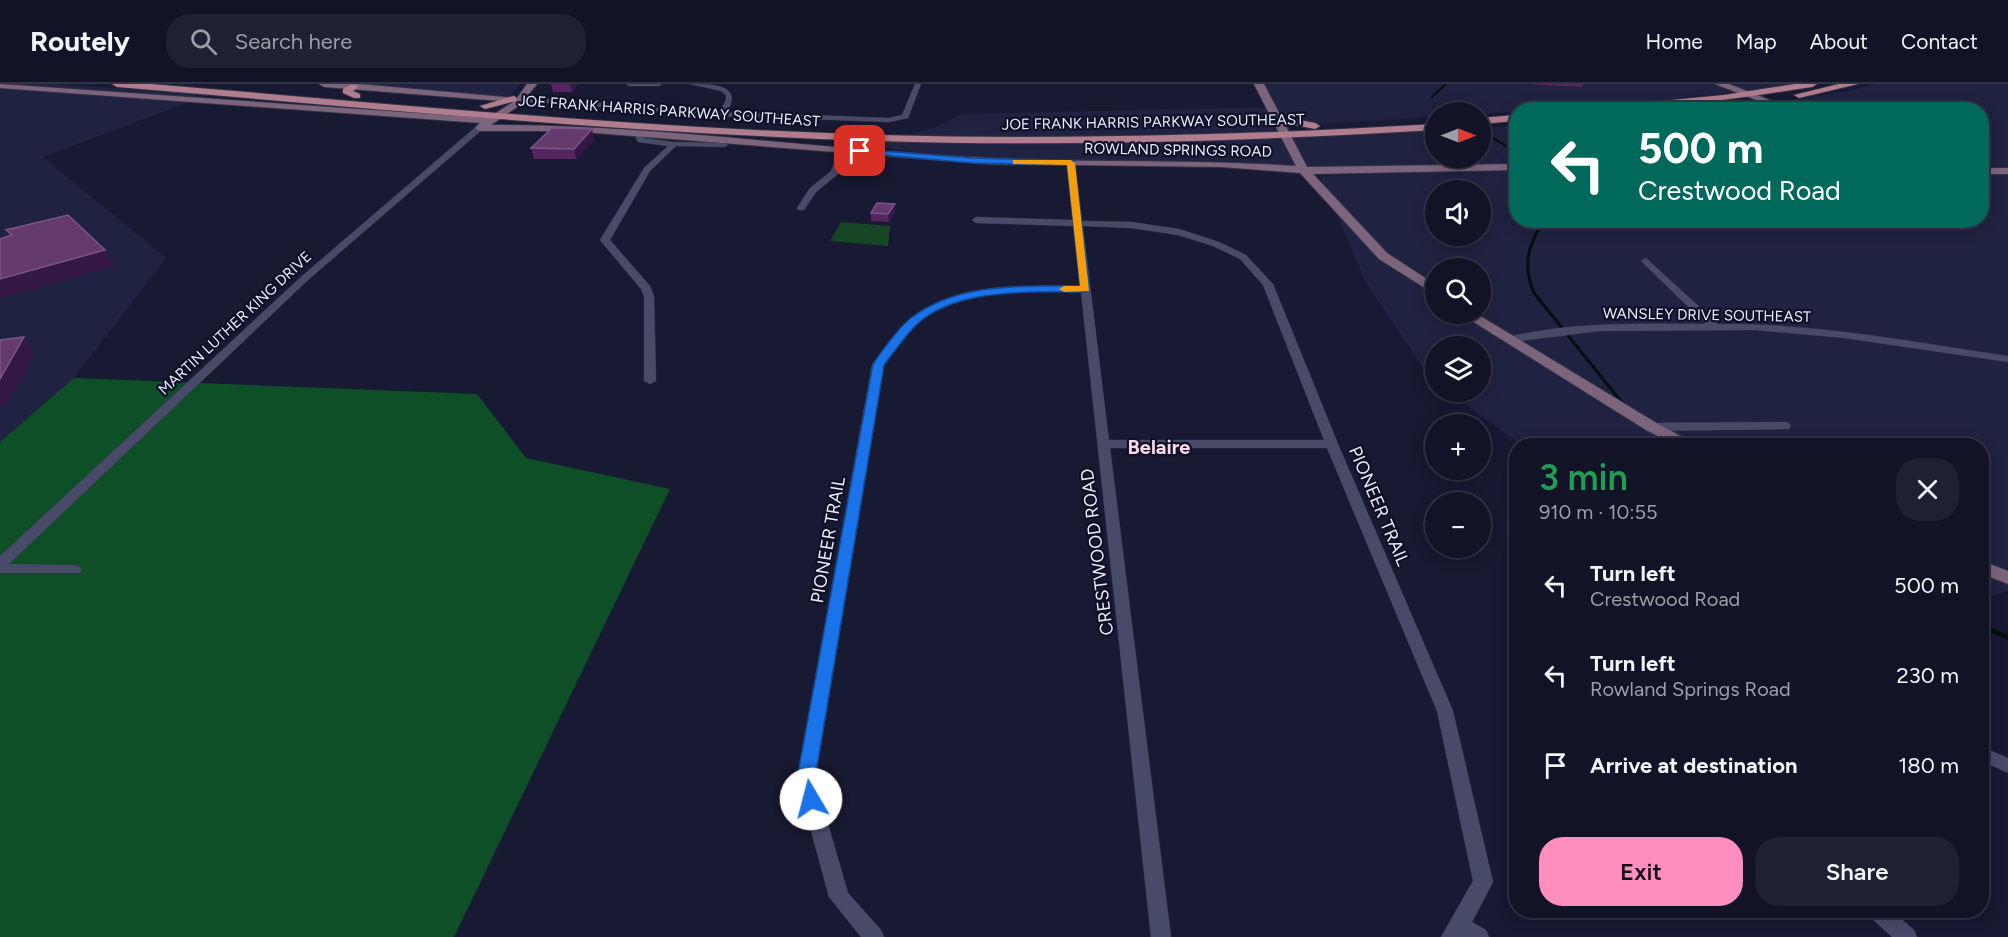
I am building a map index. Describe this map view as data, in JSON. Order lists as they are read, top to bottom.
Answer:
{
  "streets": {
    "main road": ["JOE FRANK HARRIS PARKWAY SOUTHEAST"],
    "street": [
      "ROWLAND SPRINGS ROAD",
      "WANSLEY DRIVE SOUTHEAST",
      "MARTIN LUTHER KING DRIVE",
      "PIONEER TRAIL",
      "CRESTWOOD ROAD"
    ]
  },
  "crossings": [
    ["JOE FRANK HARRIS PARKWAY SOUTHEAST", "ROWLAND SPRINGS ROAD"],
    ["JOE FRANK HARRIS PARKWAY SOUTHEAST", "MARTIN LUTHER KING DRIVE"],
    ["ROWLAND SPRINGS ROAD", "MARTIN LUTHER KING DRIVE"],
    ["ROWLAND SPRINGS ROAD", "CRESTWOOD ROAD"],
    ["PIONEER TRAIL", "CRESTWOOD ROAD"]
  ],
  "districts": ["Belaire"],
  "north": "right",
  "page": {
    "header": "Routely",
    "search": "Search here",
    "nav": [
      "Home",
      "Map",
      "About",
      "Contact"
    ],
    "map_buttons": ["+", "−"],
    "turn": ["500 m", "Crestwood Road"],
    "heading": ["3 min", "910 m · 10:55"],
    "list": [
      {
        "name": "Turn left",
        "note": "Crestwood Road",
        "value": "500 m"
      },
      {
        "name": "Turn left",
        "note": "Rowland Springs Road",
        "value": "230 m"
      },
      {
        "name": "Arrive at destination",
        "value": "180 m"
      }
    ],
    "buttons": ["Exit", "Share"]
  }
}
